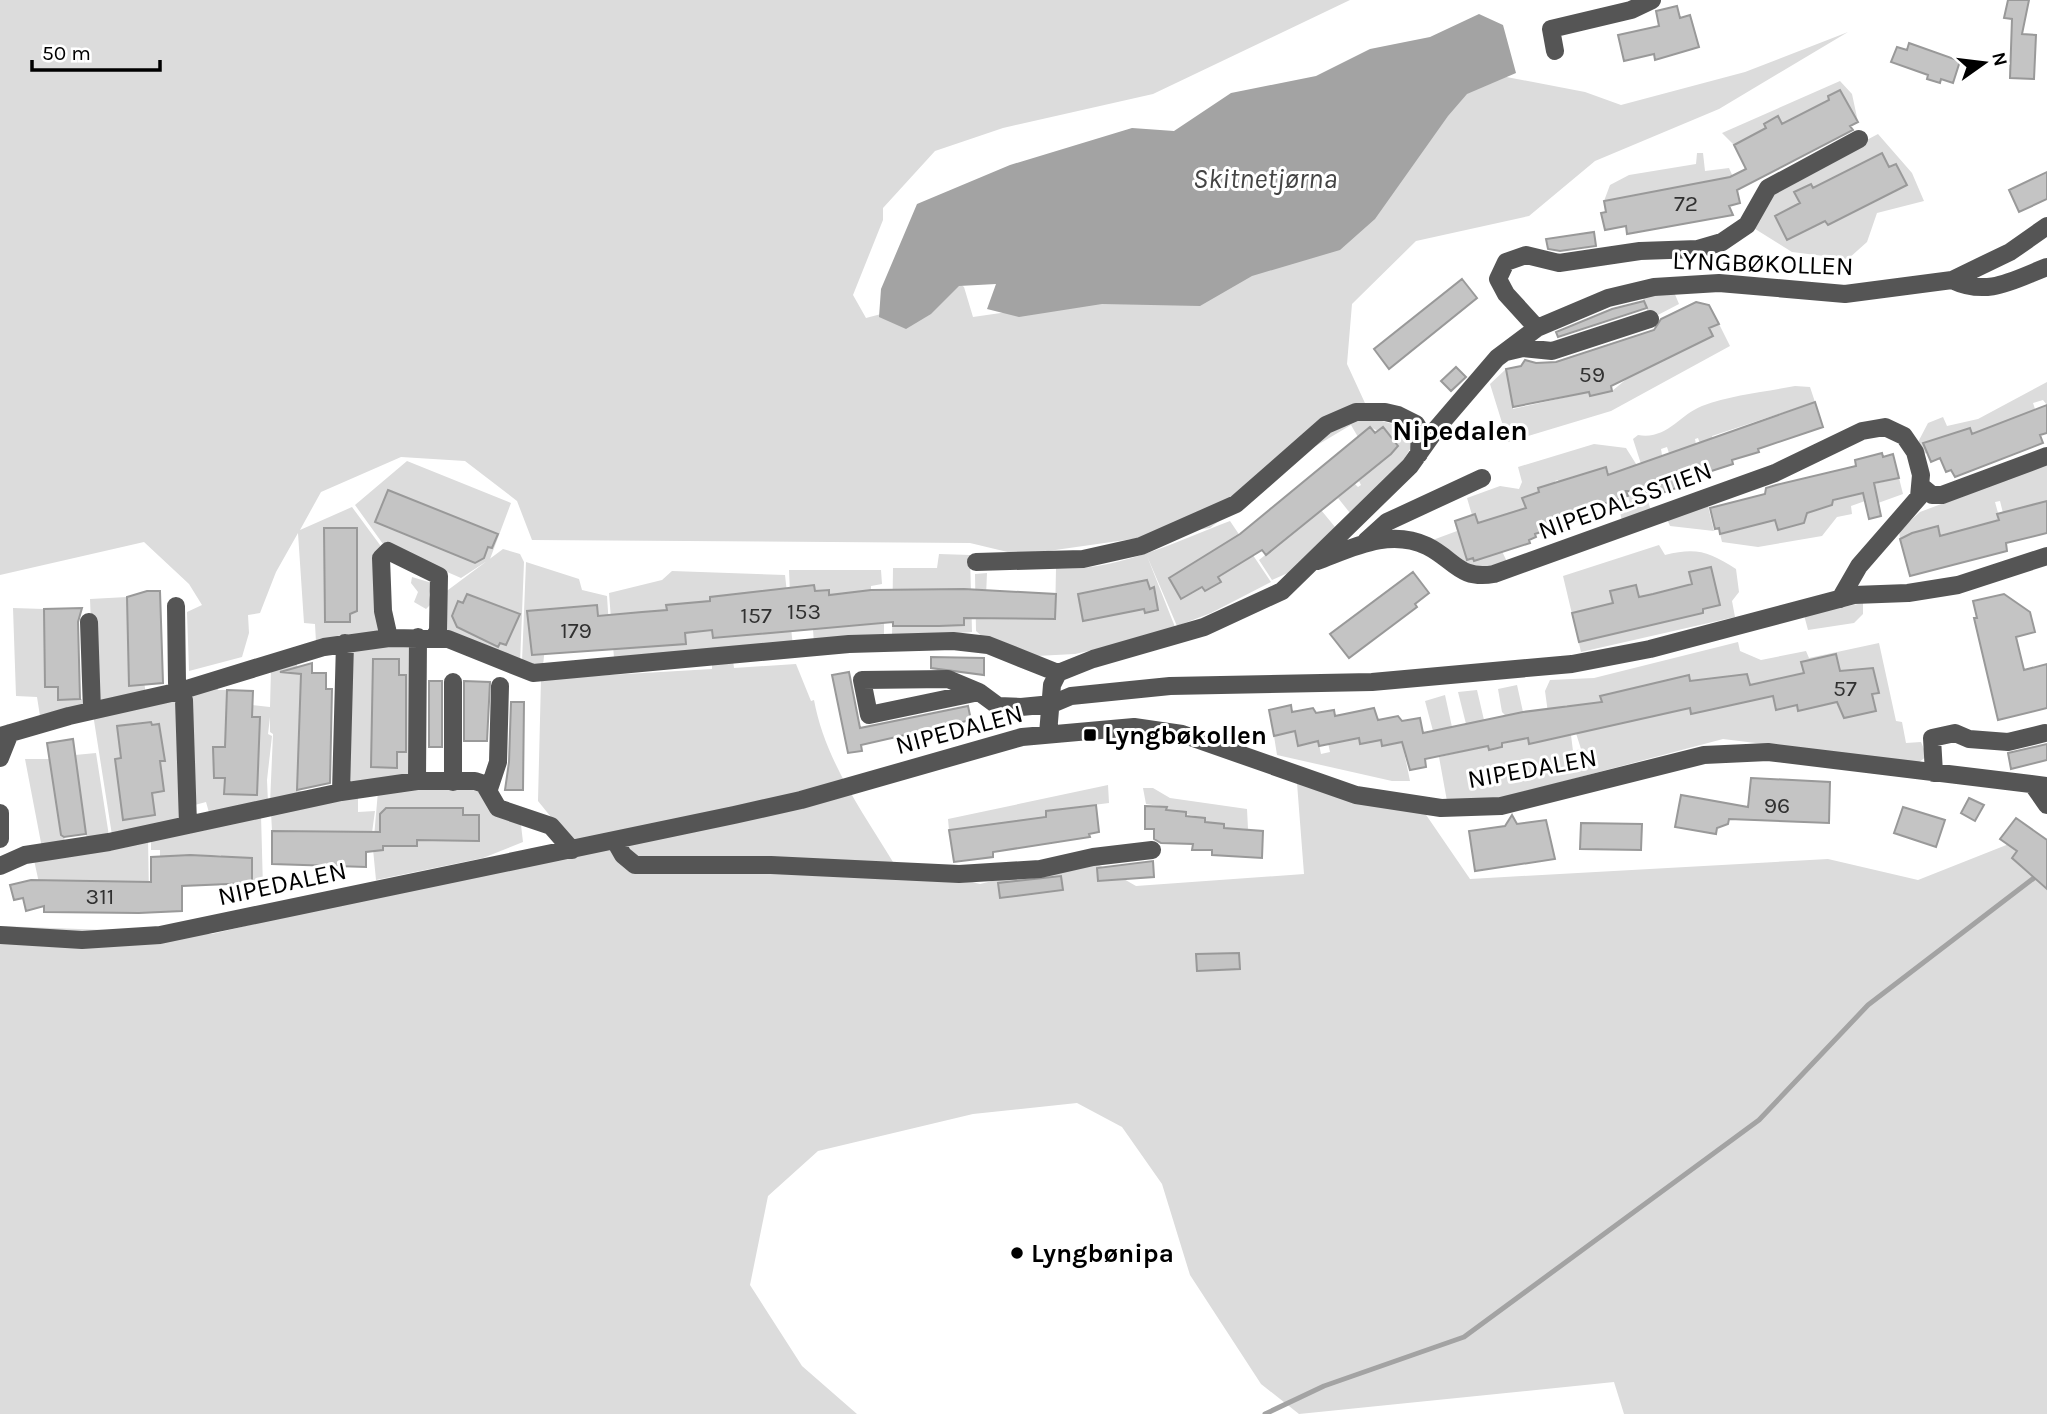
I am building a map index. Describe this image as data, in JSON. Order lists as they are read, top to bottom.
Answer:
{
  "streets": {
    "street": ["LYNGBØKOLLEN", "NIPEDALSSTIEN", "NIPEDALEN"]
  },
  "crossings": [
    ["LYNGBØKOLLEN", "NIPEDALSSTIEN"],
    ["LYNGBØKOLLEN", "NIPEDALEN"]
  ],
  "districts": ["Nipedalen"],
  "water": ["Skitnetjørna"],
  "places": {
    "transit": ["Lyngbøkollen"],
    "other": ["Lyngbønipa"]
  },
  "house_numbers": [
    "72",
    "59",
    "153",
    "157",
    "179",
    "57",
    "96",
    "311"
  ],
  "scale_bar": "50 m",
  "north": "right"
}
